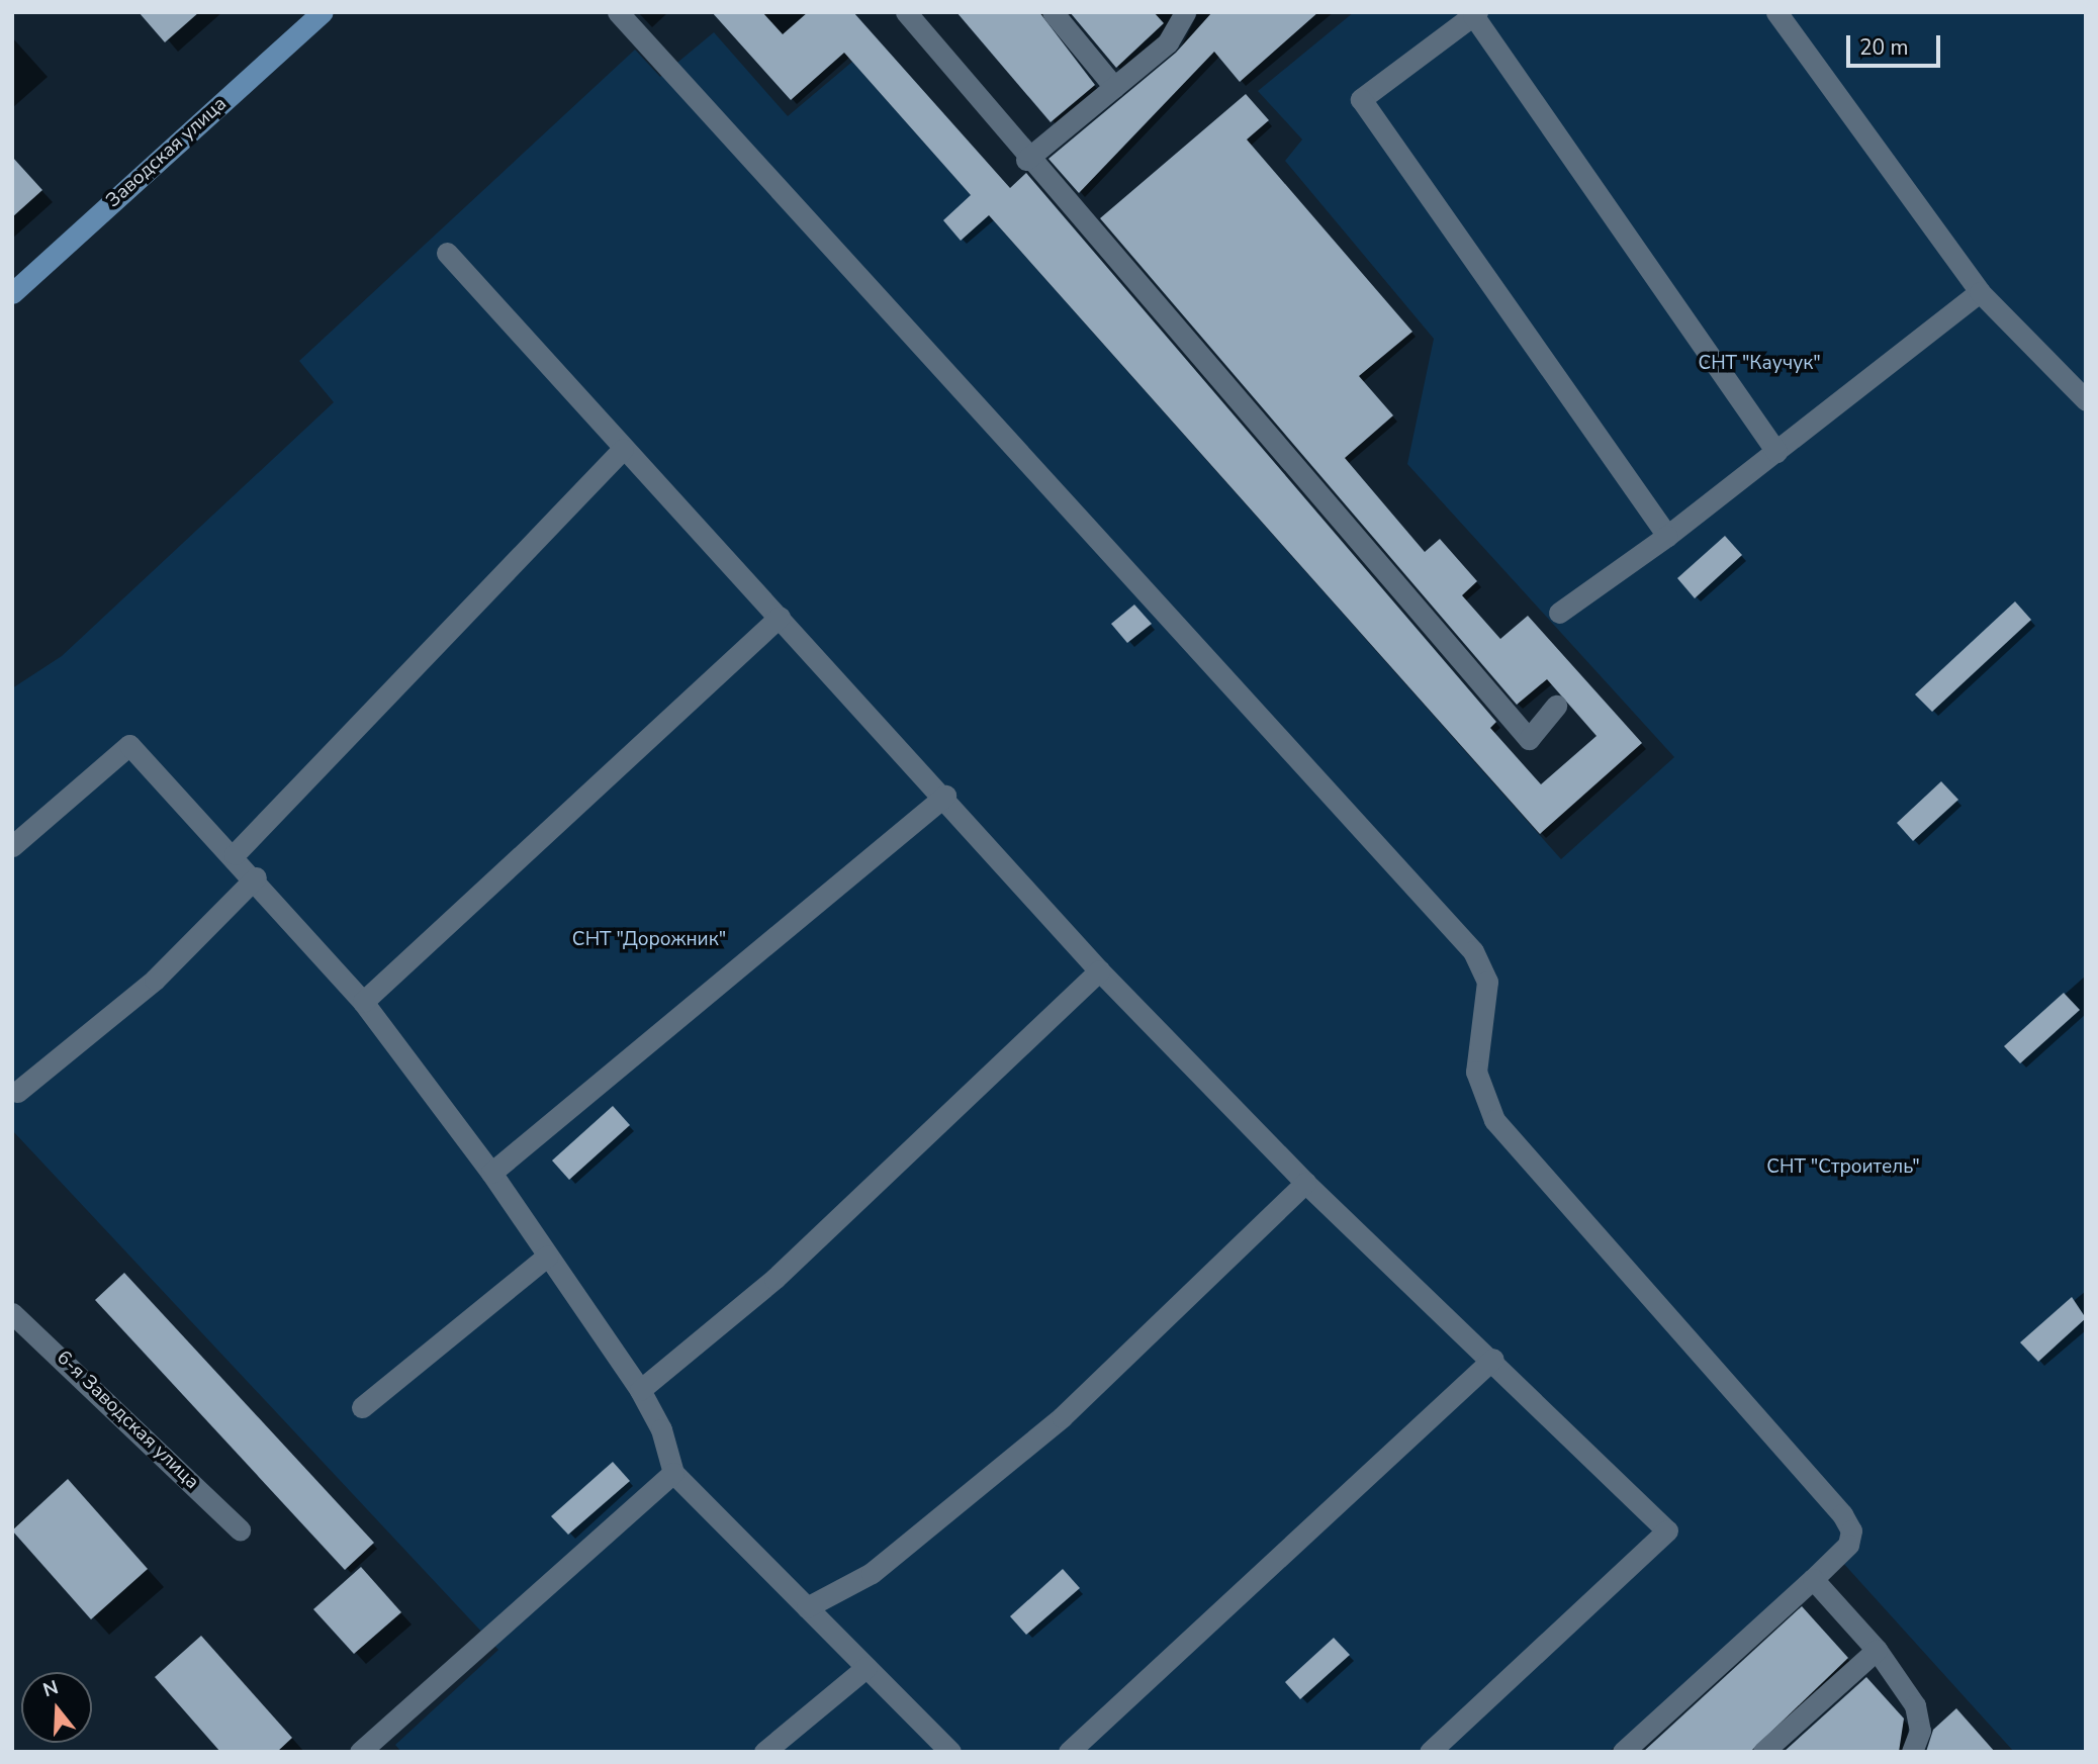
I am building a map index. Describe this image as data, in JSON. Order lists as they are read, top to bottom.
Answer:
{
  "streets": {
    "main road": ["Заводская улица"],
    "street": ["6-я Заводская улица"]
  },
  "parks": ["СНТ \"Каучук\"", "СНТ \"Дорожник\"", "СНТ \"Строитель\""],
  "scale_bar": "20 m",
  "north": "top"
}
